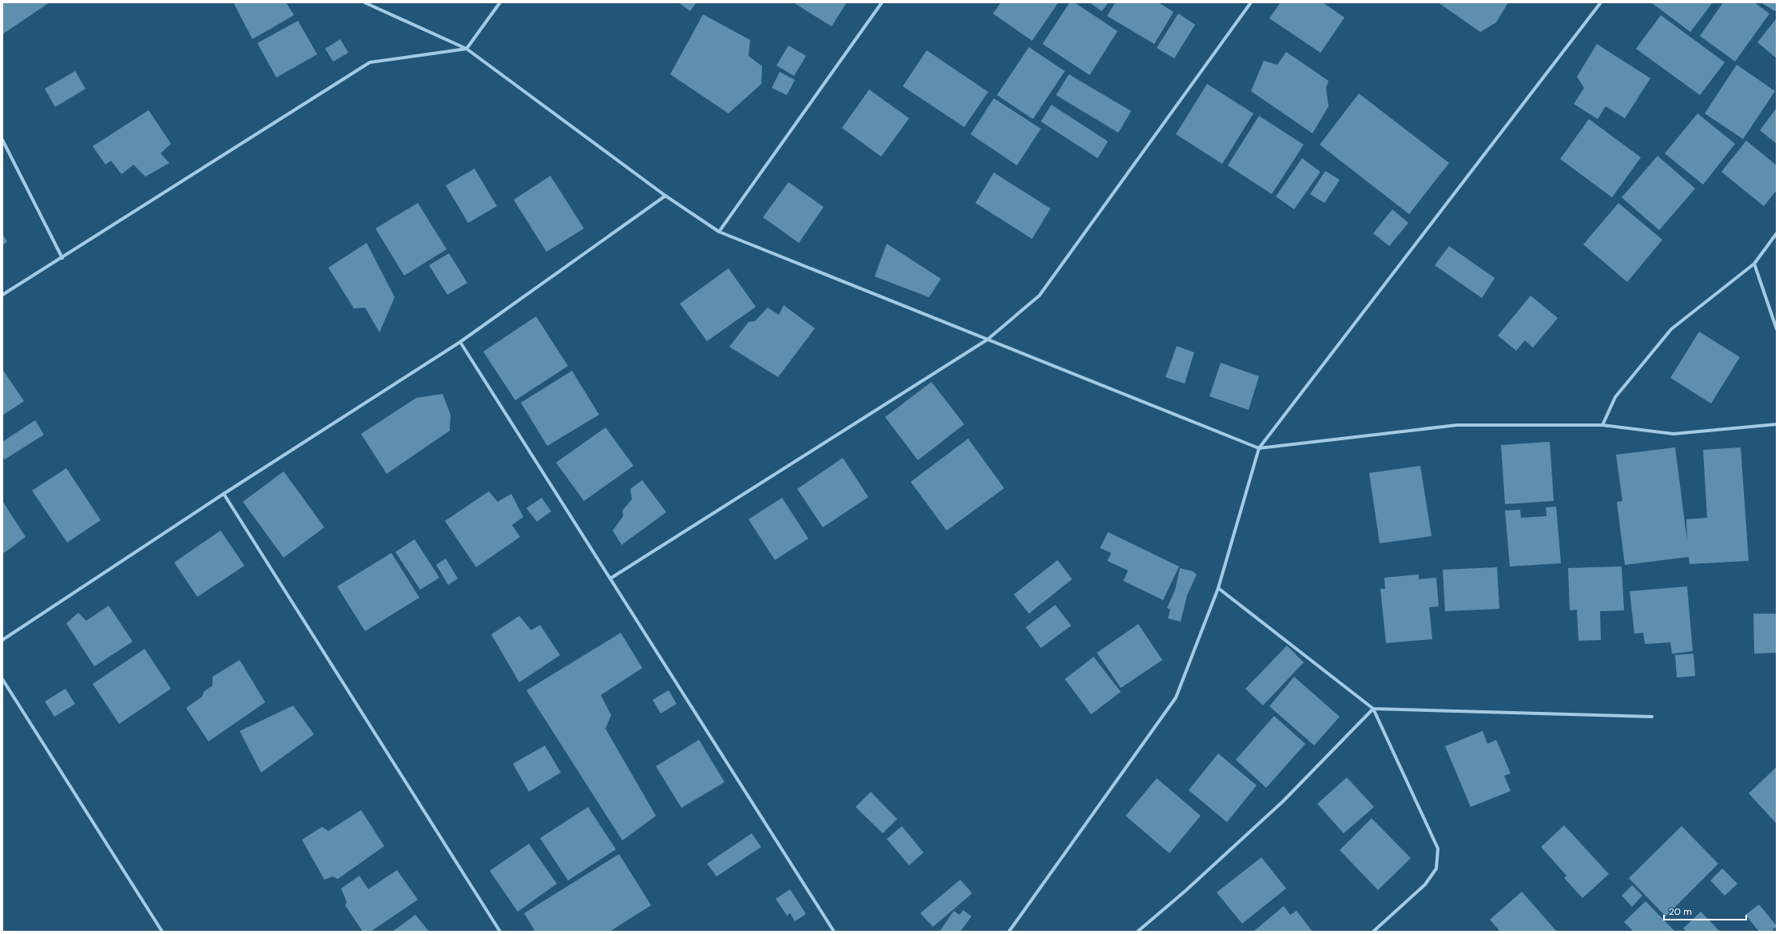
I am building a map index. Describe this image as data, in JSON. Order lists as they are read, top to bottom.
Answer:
{
  "scale_bar": "20 m"
}
